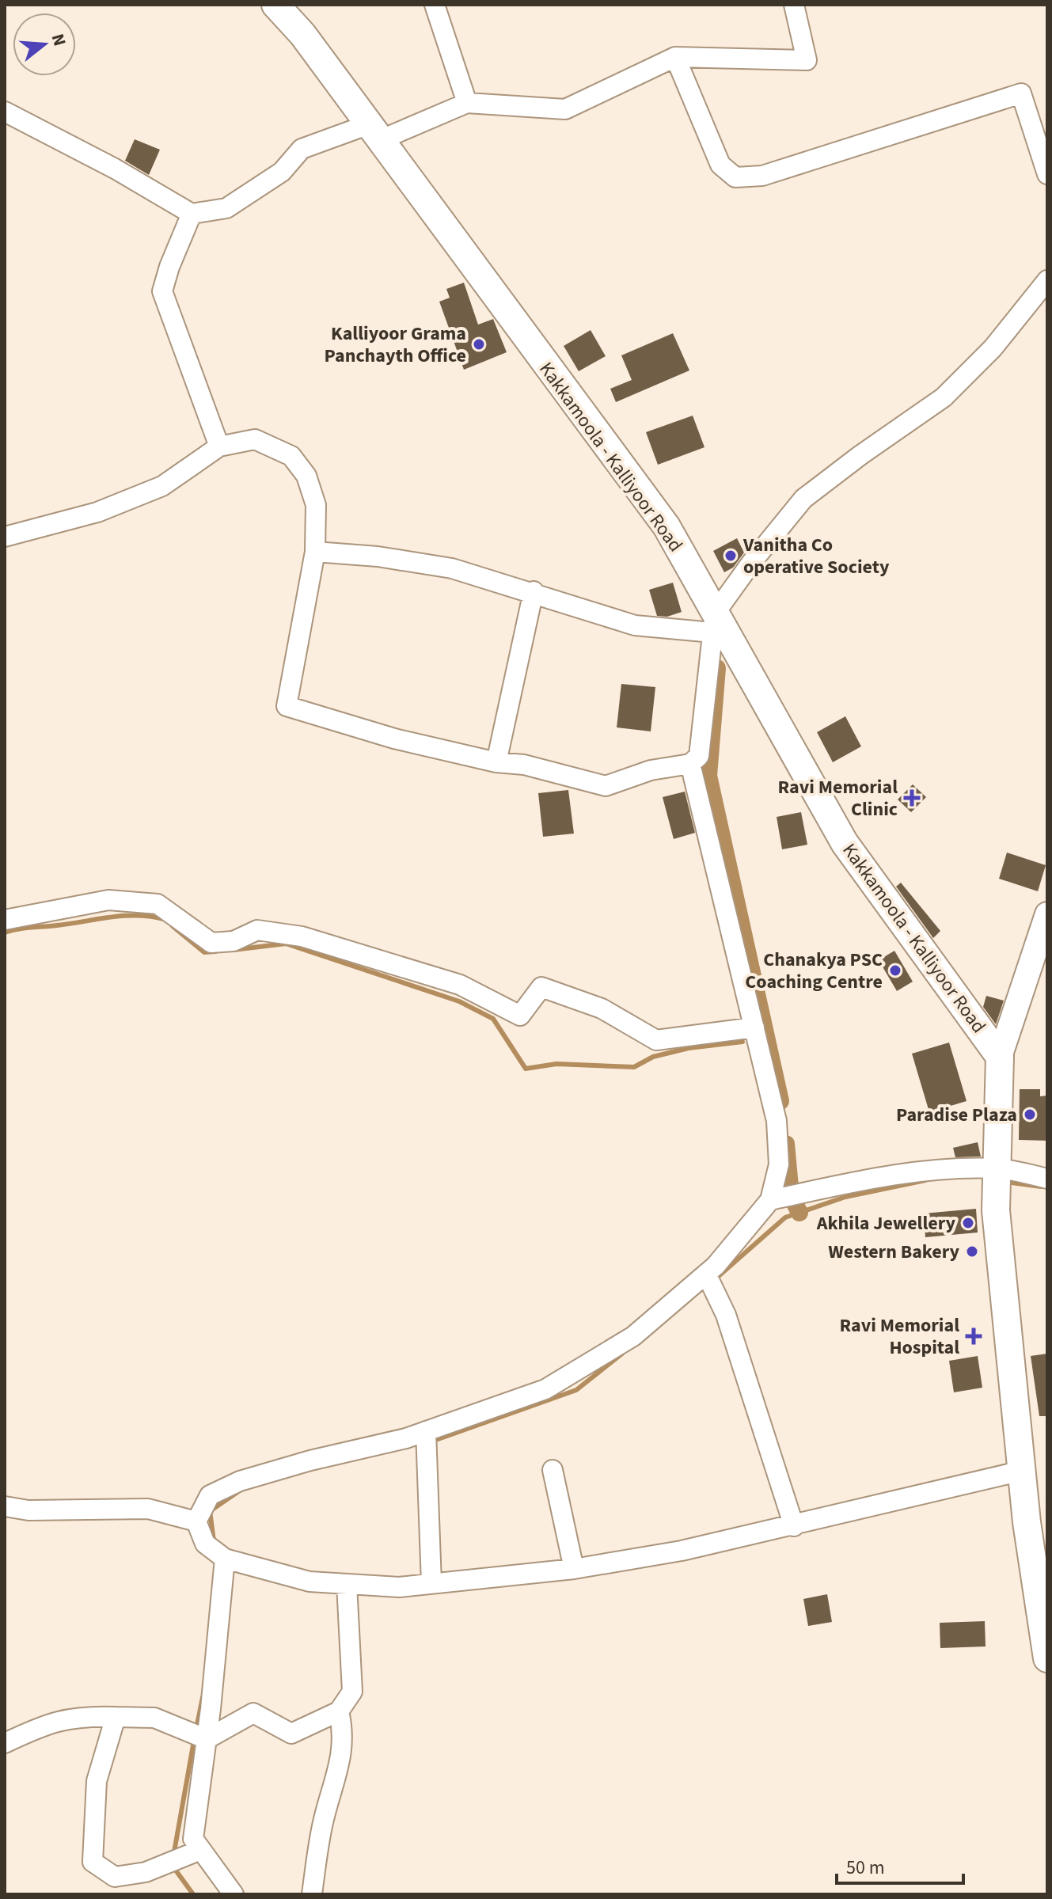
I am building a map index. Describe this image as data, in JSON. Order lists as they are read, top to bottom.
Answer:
{
  "streets": {
    "main road": ["Kakkamoola - Kalliyoor Road"]
  },
  "places": {
    "other": [
      "Kalliyoor Grama Panchayth Office",
      "Vanitha Co operative Society",
      "Chanakya PSC Coaching Centre",
      "Paradise Plaza",
      "Akhila Jewellery",
      "Western Bakery"
    ],
    "health": ["Ravi Memorial Clinic", "Ravi Memorial Hospital"]
  },
  "scale_bar": "50 m",
  "north": "right"
}
